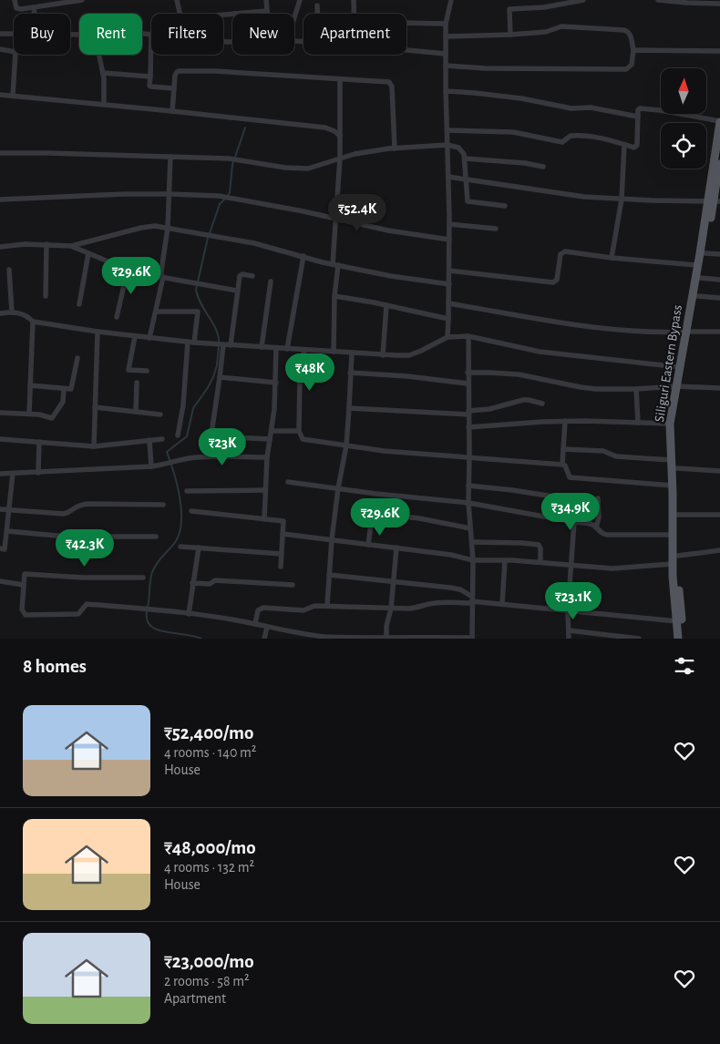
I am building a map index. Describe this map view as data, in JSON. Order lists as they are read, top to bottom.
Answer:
{
  "streets": {
    "main road": ["Siliguri Eastern Bypass"]
  },
  "north": "top",
  "page": {
    "chip": [
      "Buy",
      "Rent",
      "Filters",
      "New",
      "Apartment"
    ],
    "price": [
      "₹52.4K",
      "₹29.6K",
      "₹48K",
      "₹23K",
      "₹34.9K",
      "₹29.6K",
      "₹42.3K",
      "₹23.1K"
    ],
    "heading": "8 homes",
    "list": [
      {
        "name": "₹52,400/mo",
        "note": "4 rooms · 140 m² · House"
      },
      {
        "name": "₹48,000/mo",
        "note": "4 rooms · 132 m² · House"
      },
      {
        "name": "₹23,000/mo",
        "note": "2 rooms · 58 m² · Apartment"
      }
    ]
  }
}
